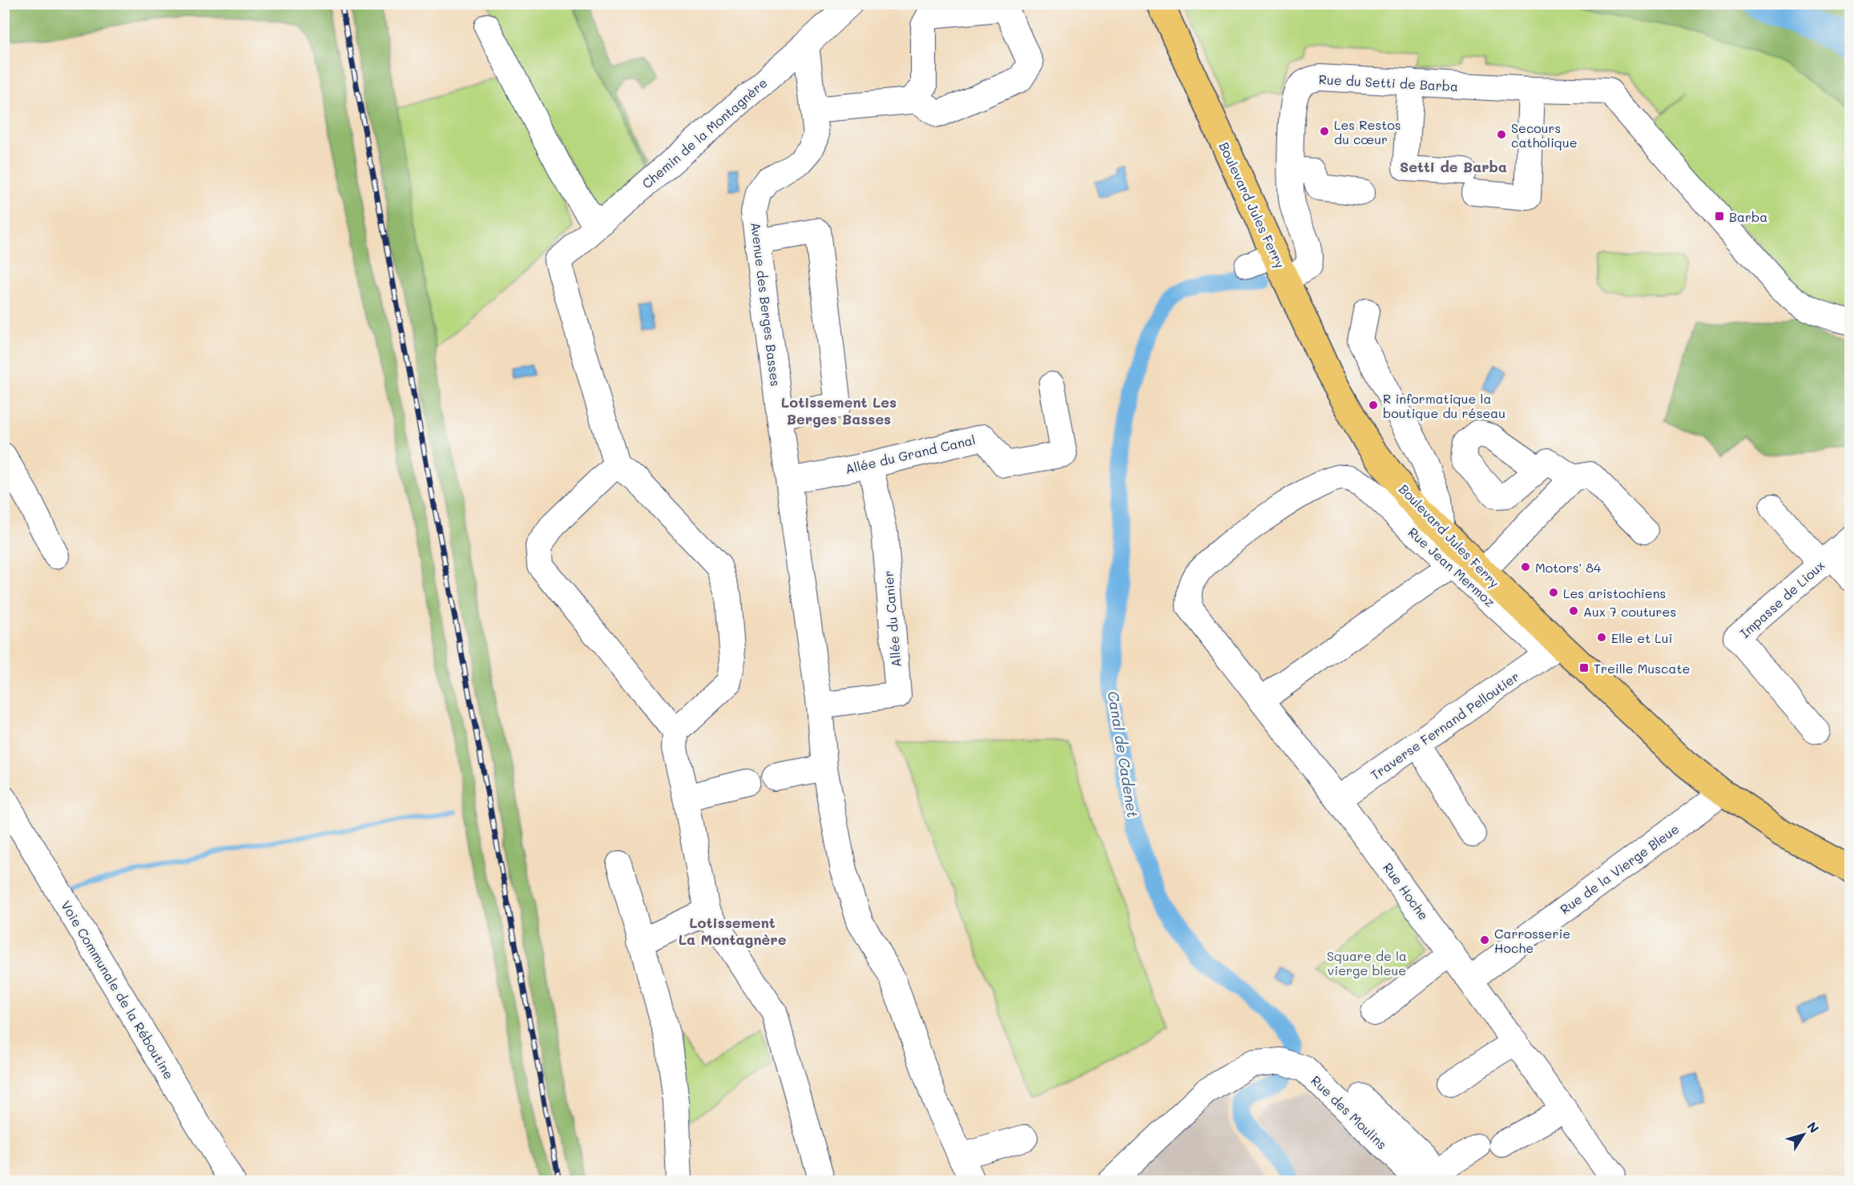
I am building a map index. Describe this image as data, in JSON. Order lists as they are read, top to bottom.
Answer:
{
  "streets": {
    "main road": ["Boulevard Jules Ferry"],
    "street": [
      "Rue du Setti de Barba",
      "Chemin de la Montagnère",
      "Avenue des Berges Basses",
      "Allée du Grand Canal",
      "Rue Jean Mermoz",
      "Impasse de Lioux",
      "Allée du Canier",
      "Traverse Fernand Pelloutier",
      "Rue de la Vierge Bleue",
      "Rue Hoche",
      "Voie Communale de la Réboutine",
      "Rue des Moulins"
    ]
  },
  "crossings": [
    ["Rue du Setti de Barba", "Boulevard Jules Ferry"],
    ["Chemin de la Montagnère", "Avenue des Berges Basses"],
    ["Boulevard Jules Ferry", "Rue Jean Mermoz"],
    ["Boulevard Jules Ferry", "Traverse Fernand Pelloutier"],
    ["Boulevard Jules Ferry", "Rue de la Vierge Bleue"],
    ["Avenue des Berges Basses", "Allée du Grand Canal"],
    ["Avenue des Berges Basses", "Allée du Canier"],
    ["Allée du Grand Canal", "Allée du Canier"],
    ["Rue Jean Mermoz", "Traverse Fernand Pelloutier"],
    ["Rue Jean Mermoz", "Rue Hoche"],
    ["Traverse Fernand Pelloutier", "Rue Hoche"],
    ["Rue de la Vierge Bleue", "Rue Hoche"]
  ],
  "districts": ["Setti de Barba", "Lotissement Les Berges Basses", "Lotissement La Montagnère"],
  "water": ["Canal de Cadenet"],
  "parks": ["Square de la vierge bleue"],
  "places": {
    "other": [
      "Les Restos du cœur",
      "Secours catholique",
      "R informatique la boutique du réseau",
      "Motors' 84",
      "Les aristochiens",
      "Aux 7 coutures",
      "Elle et Lui",
      "Carrosserie Hoche"
    ],
    "transit": ["Barba", "Treille Muscate"]
  },
  "north": "top right"
}
